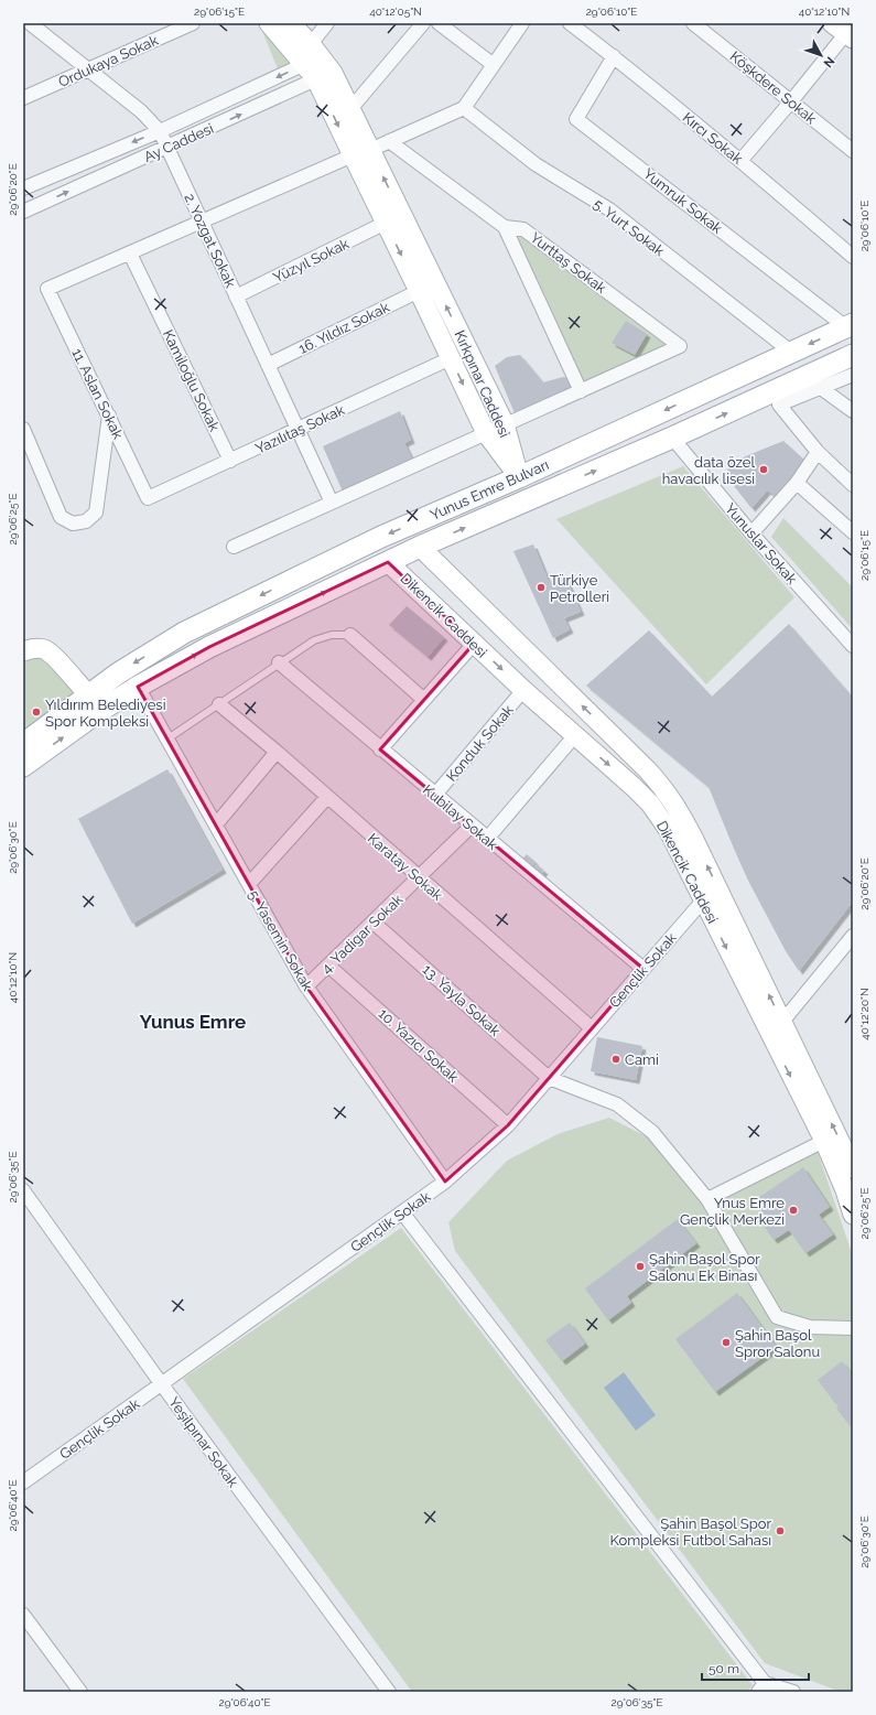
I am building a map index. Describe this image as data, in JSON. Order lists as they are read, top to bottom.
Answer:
{
  "streets": {
    "main road": ["Kırkpınar Caddesi", "Yunus Emre Bulvarı", "Dikencik Caddesi"],
    "street": [
      "Ordukaya Sokak",
      "Köşkdere Sokak",
      "Kırcı Sokak",
      "Ay Caddesi",
      "Yumruk Sokak",
      "5. Yurt Sokak",
      "2. Yozgat Sokak",
      "Yüzyıl Sokak",
      "Yurttaş Sokak",
      "16. Yıldız Sokak",
      "Kamiloğlu Sokak",
      "11. Aslan Sokak",
      "Yazılıtaş Sokak",
      "Yunuslar Sokak",
      "Konduk Sokak",
      "Kubilay Sokak",
      "Karatay Sokak",
      "4. Yadigar Sokak",
      "5. Yasemin Sokak",
      "Gençlik Sokak",
      "13. Yayla Sokak",
      "10. Yazıcı Sokak",
      "Yeşilpınar Sokak"
    ]
  },
  "crossings": [
    ["Ordukaya Sokak", "2. Yozgat Sokak"],
    ["Kırcı Sokak", "Yumruk Sokak"],
    ["Ay Caddesi", "2. Yozgat Sokak"],
    ["Ay Caddesi", "Kırkpınar Caddesi"],
    ["Yumruk Sokak", "Yunus Emre Bulvarı"],
    ["5. Yurt Sokak", "Yunus Emre Bulvarı"],
    ["2. Yozgat Sokak", "Yüzyıl Sokak"],
    ["2. Yozgat Sokak", "16. Yıldız Sokak"],
    ["2. Yozgat Sokak", "Yazılıtaş Sokak"],
    ["Yüzyıl Sokak", "Kırkpınar Caddesi"],
    ["16. Yıldız Sokak", "Kırkpınar Caddesi"],
    ["Kamiloğlu Sokak", "11. Aslan Sokak"],
    ["Kamiloğlu Sokak", "Yazılıtaş Sokak"],
    ["Kırkpınar Caddesi", "Yazılıtaş Sokak"],
    ["Kırkpınar Caddesi", "Yunus Emre Bulvarı"],
    ["11. Aslan Sokak", "Yazılıtaş Sokak"],
    ["Yunus Emre Bulvarı", "Yunuslar Sokak"],
    ["Yunus Emre Bulvarı", "Dikencik Caddesi"],
    ["Yunus Emre Bulvarı", "5. Yasemin Sokak"],
    ["Dikencik Caddesi", "Konduk Sokak"],
    ["Dikencik Caddesi", "Gençlik Sokak"],
    ["Konduk Sokak", "Kubilay Sokak"],
    ["Kubilay Sokak", "4. Yadigar Sokak"],
    ["Kubilay Sokak", "Gençlik Sokak"],
    ["Karatay Sokak", "4. Yadigar Sokak"],
    ["Karatay Sokak", "Gençlik Sokak"],
    ["4. Yadigar Sokak", "5. Yasemin Sokak"],
    ["4. Yadigar Sokak", "13. Yayla Sokak"],
    ["4. Yadigar Sokak", "10. Yazıcı Sokak"],
    ["5. Yasemin Sokak", "Gençlik Sokak"],
    ["Gençlik Sokak", "13. Yayla Sokak"],
    ["Gençlik Sokak", "10. Yazıcı Sokak"],
    ["Gençlik Sokak", "Yeşilpınar Sokak"]
  ],
  "districts": ["Yunus Emre"],
  "places": [
    "data özel havacılık lisesi",
    "Türkiye Petrolleri",
    "Yıldırım Belediyesi Spor Kompleksi",
    "Cami",
    "Ynus Emre Gençlik Merkezi",
    "Şahin Başol Spor Salonu Ek Binası",
    "Şahin Başol Spror Salonu",
    "Şahin Başol Spor Kompleksi Futbol Sahası"
  ],
  "scale_bar": "50 m",
  "north": "bottom right",
  "coordinates": [
    "29°06'15\"E",
    "40°12'05\"N",
    "29°06'10\"E",
    "40°12'10\"N",
    "29°06'20\"E",
    "29°06'25\"E",
    "29°06'30\"E",
    "40°12'20\"N",
    "29°06'35\"E",
    "29°06'40\"E"
  ]
}
